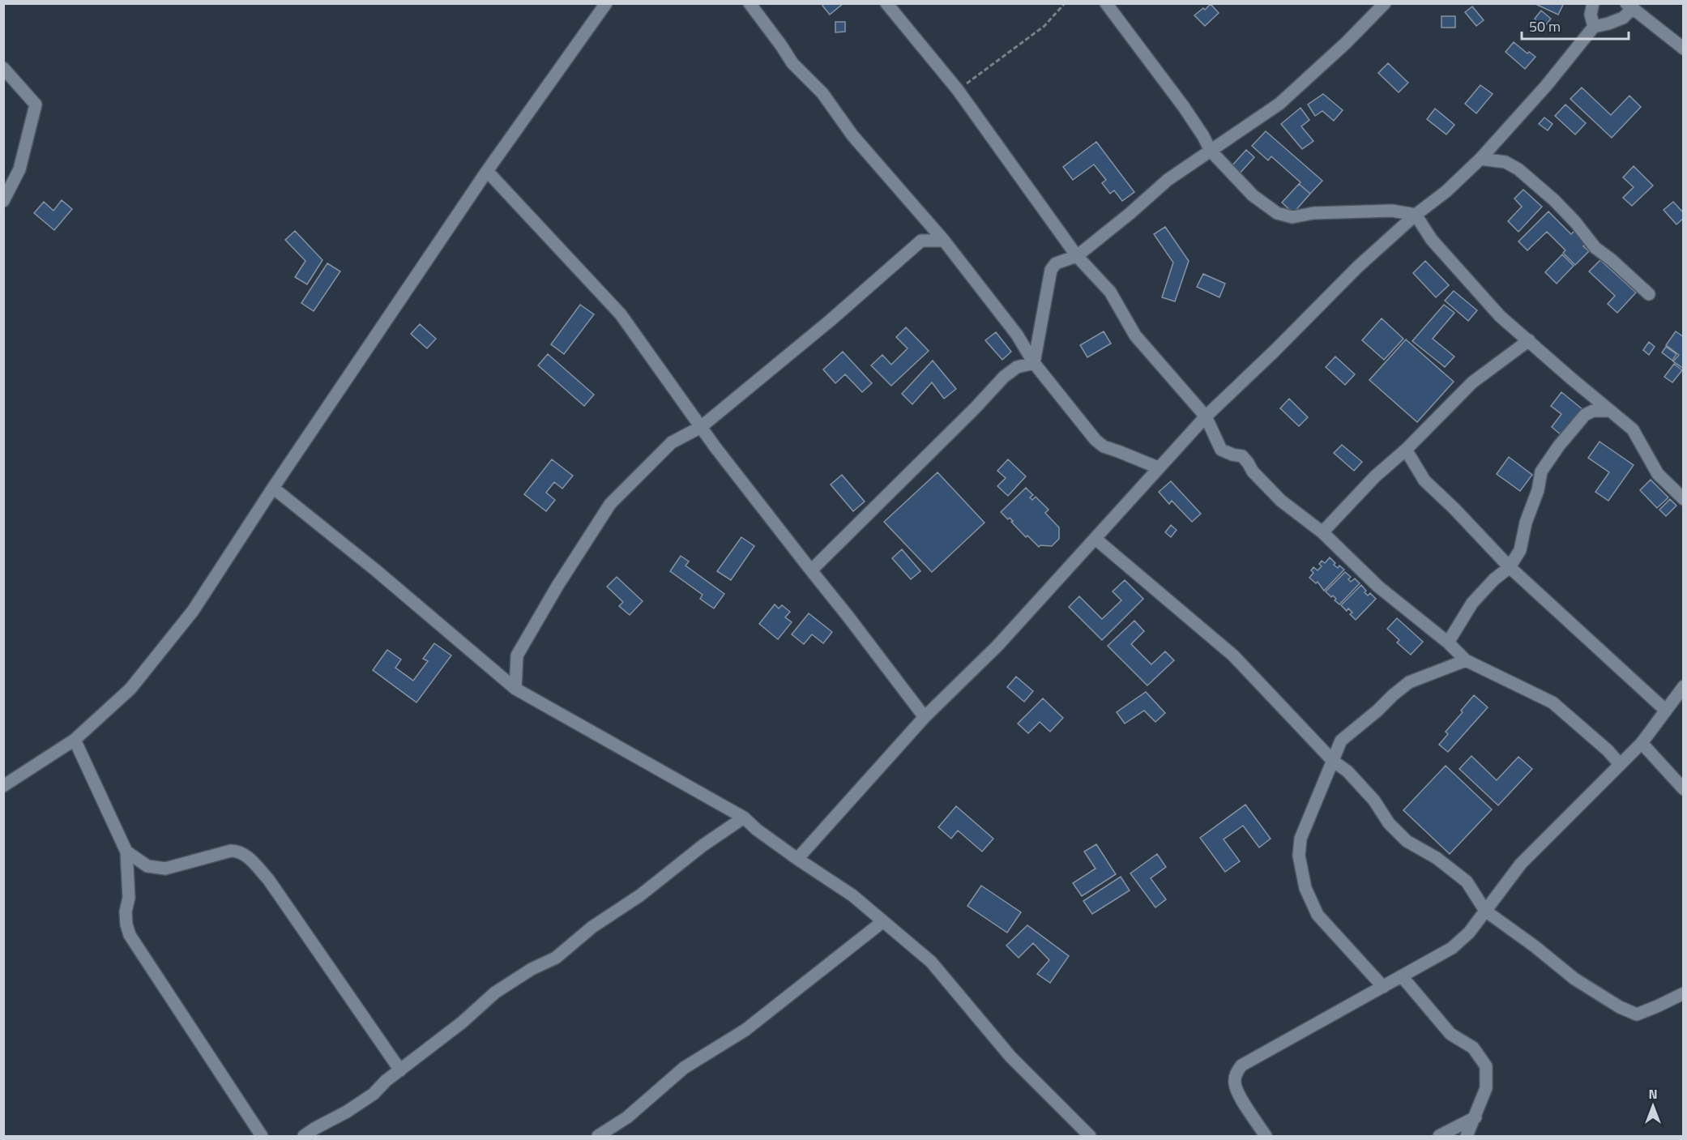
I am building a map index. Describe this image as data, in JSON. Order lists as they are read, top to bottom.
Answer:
{
  "scale_bar": "50 m",
  "north": "top"
}
